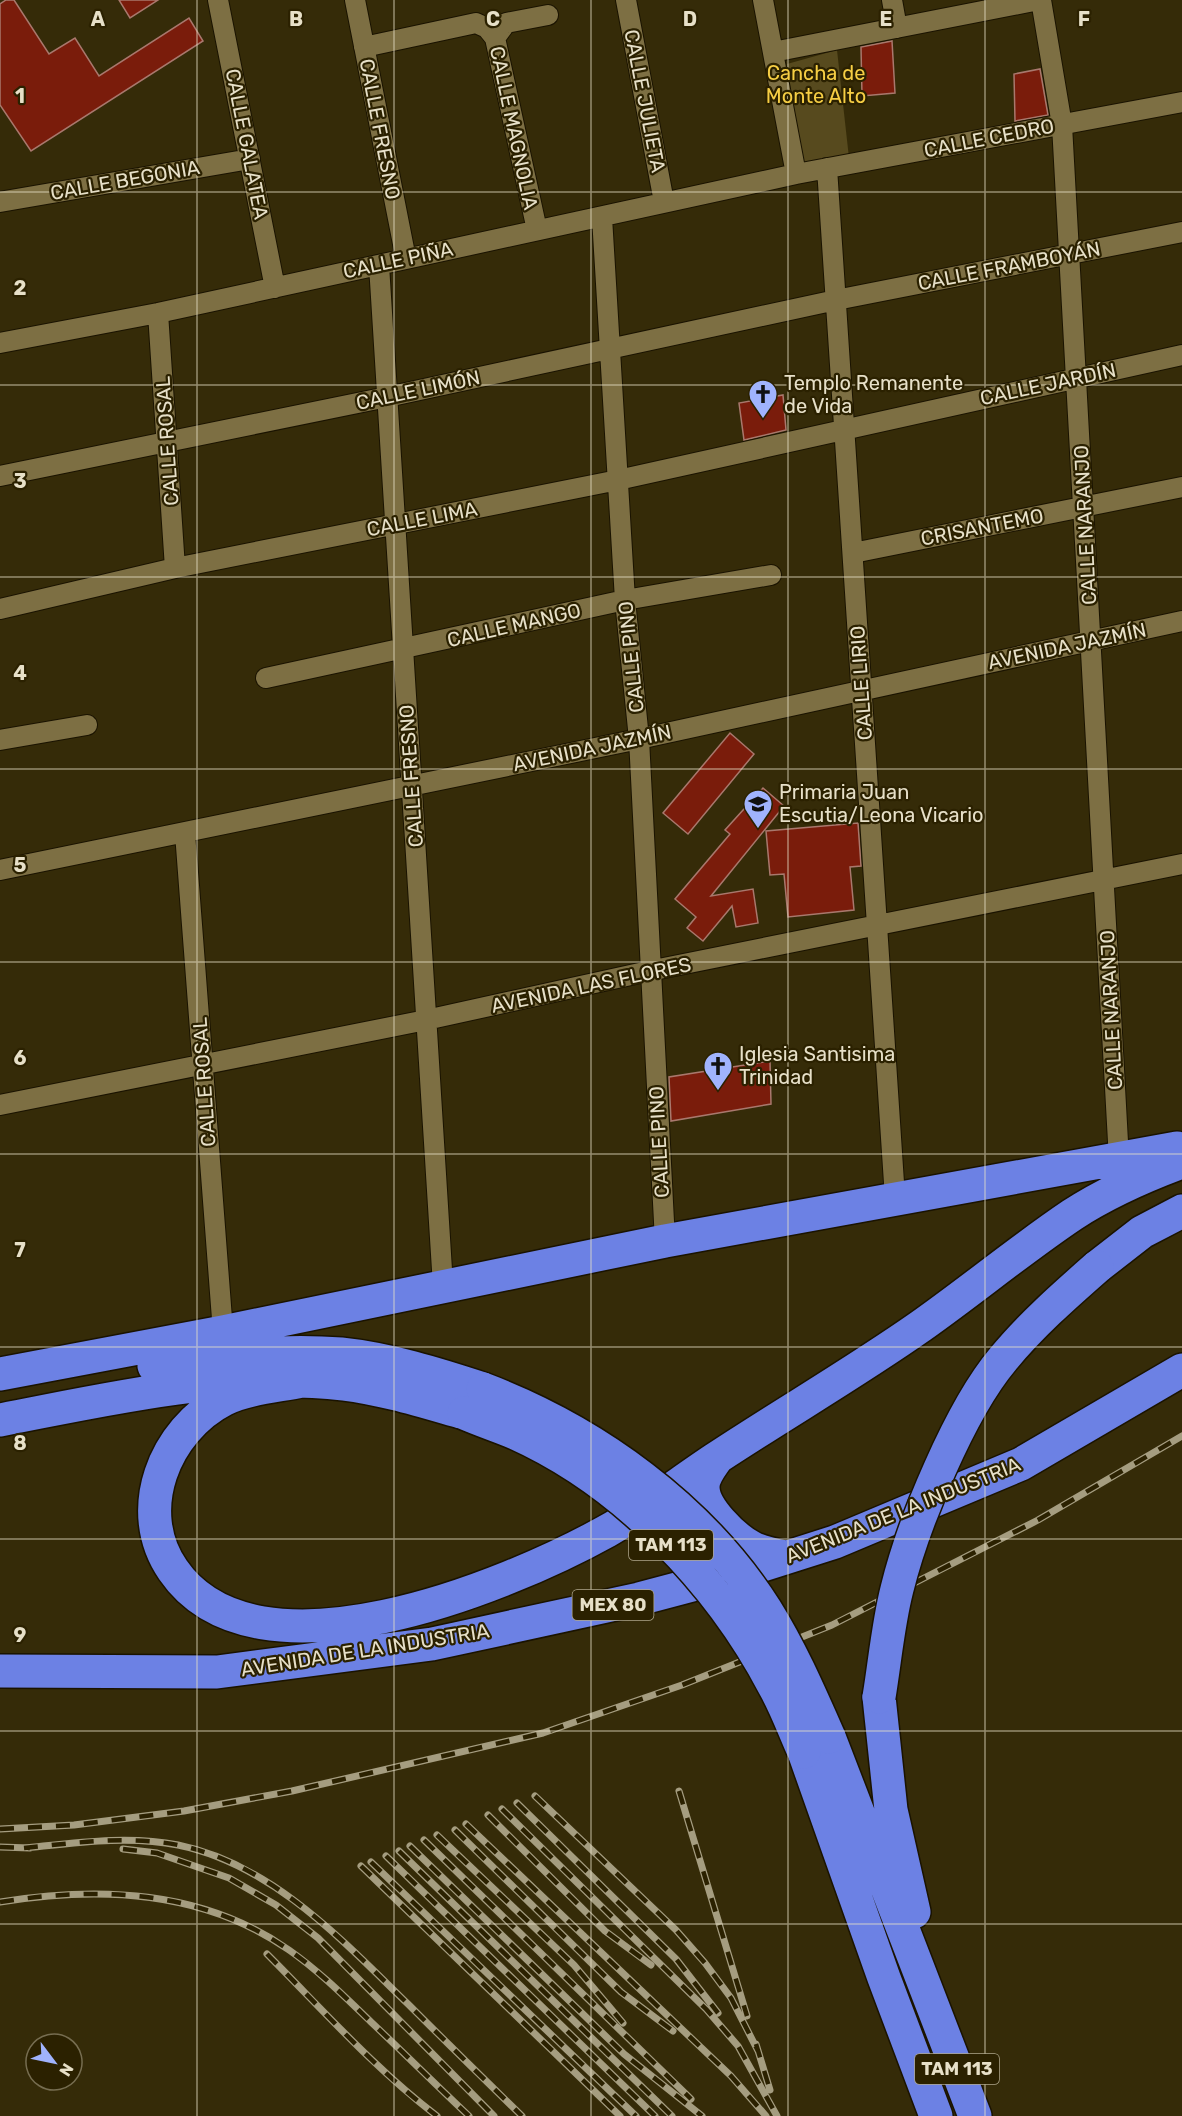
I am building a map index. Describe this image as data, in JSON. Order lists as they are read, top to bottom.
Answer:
{
  "streets": {
    "highway": ["AVENIDA DE LA INDUSTRIA", "TAM 113", "MEX 80"],
    "street": [
      "CALLE JULIETA",
      "CALLE MAGNOLIA",
      "CALLE FRESNO",
      "CALLE CEDRO",
      "CALLE GALATEA",
      "CALLE BEGONIA",
      "CALLE PIÑA",
      "CALLE FRAMBOYÁN",
      "CALLE JARDÍN",
      "CALLE LIMÓN",
      "CALLE ROSAL",
      "CALLE LIMA",
      "CALLE NARANJO",
      "CRISANTEMO",
      "CALLE MANGO",
      "AVENIDA JAZMÍN",
      "CALLE PINO",
      "CALLE LIRIO",
      "AVENIDA LAS FLORES"
    ]
  },
  "crossings": [
    ["CALLE JULIETA", "CALLE PIÑA"],
    ["CALLE MAGNOLIA", "CALLE PIÑA"],
    ["CALLE FRESNO", "CALLE PIÑA"],
    ["CALLE FRESNO", "CALLE LIMÓN"],
    ["CALLE FRESNO", "CALLE LIMA"],
    ["CALLE FRESNO", "CALLE MANGO"],
    ["CALLE FRESNO", "AVENIDA JAZMÍN"],
    ["CALLE FRESNO", "AVENIDA LAS FLORES"],
    ["CALLE CEDRO", "CALLE PIÑA"],
    ["CALLE CEDRO", "CALLE NARANJO"],
    ["CALLE CEDRO", "CALLE LIRIO"],
    ["CALLE GALATEA", "CALLE BEGONIA"],
    ["CALLE GALATEA", "CALLE PIÑA"],
    ["CALLE PIÑA", "CALLE ROSAL"],
    ["CALLE PIÑA", "CALLE PINO"],
    ["CALLE FRAMBOYÁN", "CALLE LIMÓN"],
    ["CALLE FRAMBOYÁN", "CALLE NARANJO"],
    ["CALLE FRAMBOYÁN", "CALLE LIRIO"],
    ["CALLE JARDÍN", "CALLE LIMA"],
    ["CALLE JARDÍN", "CALLE NARANJO"],
    ["CALLE JARDÍN", "CALLE LIRIO"],
    ["CALLE LIMÓN", "CALLE ROSAL"],
    ["CALLE LIMÓN", "CALLE PINO"],
    ["CALLE LIMÓN", "CALLE LIRIO"],
    ["CALLE ROSAL", "CALLE LIMA"],
    ["CALLE ROSAL", "AVENIDA JAZMÍN"],
    ["CALLE ROSAL", "AVENIDA LAS FLORES"],
    ["CALLE LIMA", "CALLE PINO"],
    ["CALLE LIMA", "CALLE LIRIO"],
    ["CALLE NARANJO", "CRISANTEMO"],
    ["CALLE NARANJO", "AVENIDA JAZMÍN"],
    ["CALLE NARANJO", "AVENIDA LAS FLORES"],
    ["CRISANTEMO", "CALLE LIRIO"],
    ["CALLE MANGO", "CALLE PINO"],
    ["AVENIDA JAZMÍN", "CALLE PINO"],
    ["AVENIDA JAZMÍN", "CALLE LIRIO"],
    ["CALLE PINO", "AVENIDA LAS FLORES"],
    ["CALLE LIRIO", "AVENIDA LAS FLORES"]
  ],
  "parks": ["Cancha de Monte Alto"],
  "places": {
    "church": ["Templo Remanente de Vida", "Iglesia Santisima Trinidad"],
    "school or university": ["Primaria Juan Escutia/Leona Vicario"]
  },
  "north": "bottom right",
  "grid": {
    "columns": [
      "A",
      "B",
      "C",
      "D",
      "E",
      "F"
    ],
    "rows": [
      "1",
      "2",
      "3",
      "4",
      "5",
      "6",
      "7",
      "8",
      "9"
    ]
  }
}
